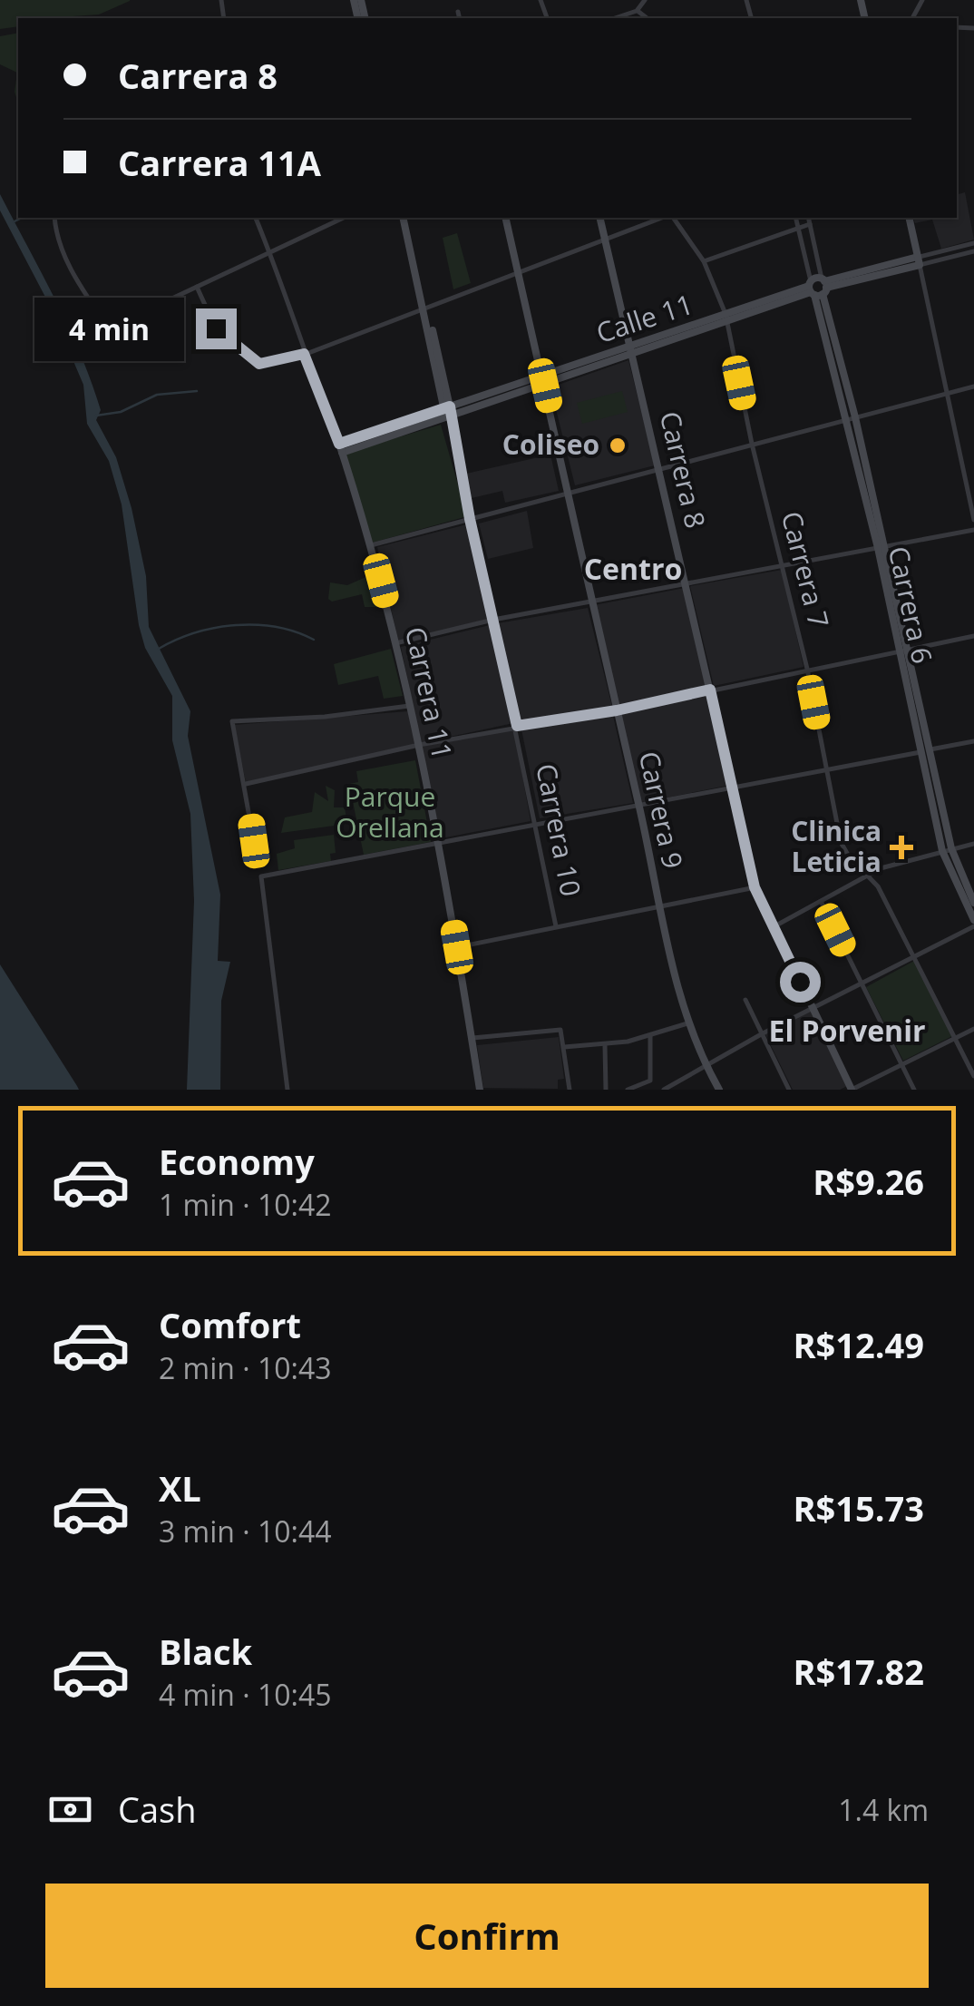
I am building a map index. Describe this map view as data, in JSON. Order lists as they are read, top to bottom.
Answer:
{
  "streets": {
    "street": [
      "Calle 11",
      "Carrera 8",
      "Carrera 7",
      "Carrera 6",
      "Carrera 11",
      "Carrera 9",
      "Carrera 10"
    ]
  },
  "crossings": [
    ["Calle 11", "Carrera 8"],
    ["Calle 11", "Carrera 7"],
    ["Calle 11", "Carrera 6"],
    ["Calle 11", "Carrera 11"],
    ["Calle 11", "Carrera 9"],
    ["Calle 11", "Carrera 10"]
  ],
  "districts": ["Centro", "El Porvenir"],
  "parks": ["Parque Orellana"],
  "places": {
    "other": ["Coliseo"],
    "health": ["Clinica Leticia"]
  },
  "page": {
    "banner": ["Carrera 8", "Carrera 11A"],
    "bubble": "4 min",
    "list": [
      {
        "name": "Economy",
        "note": "1 min · 10:42",
        "value": "R$9.26"
      },
      {
        "name": "Comfort",
        "note": "2 min · 10:43",
        "value": "R$12.49"
      },
      {
        "name": "XL",
        "note": "3 min · 10:44",
        "value": "R$15.73"
      },
      {
        "name": "Black",
        "note": "4 min · 10:45",
        "value": "R$17.82"
      }
    ],
    "pay": ["Cash", "1.4 km"],
    "buttons": "Confirm"
  }
}
